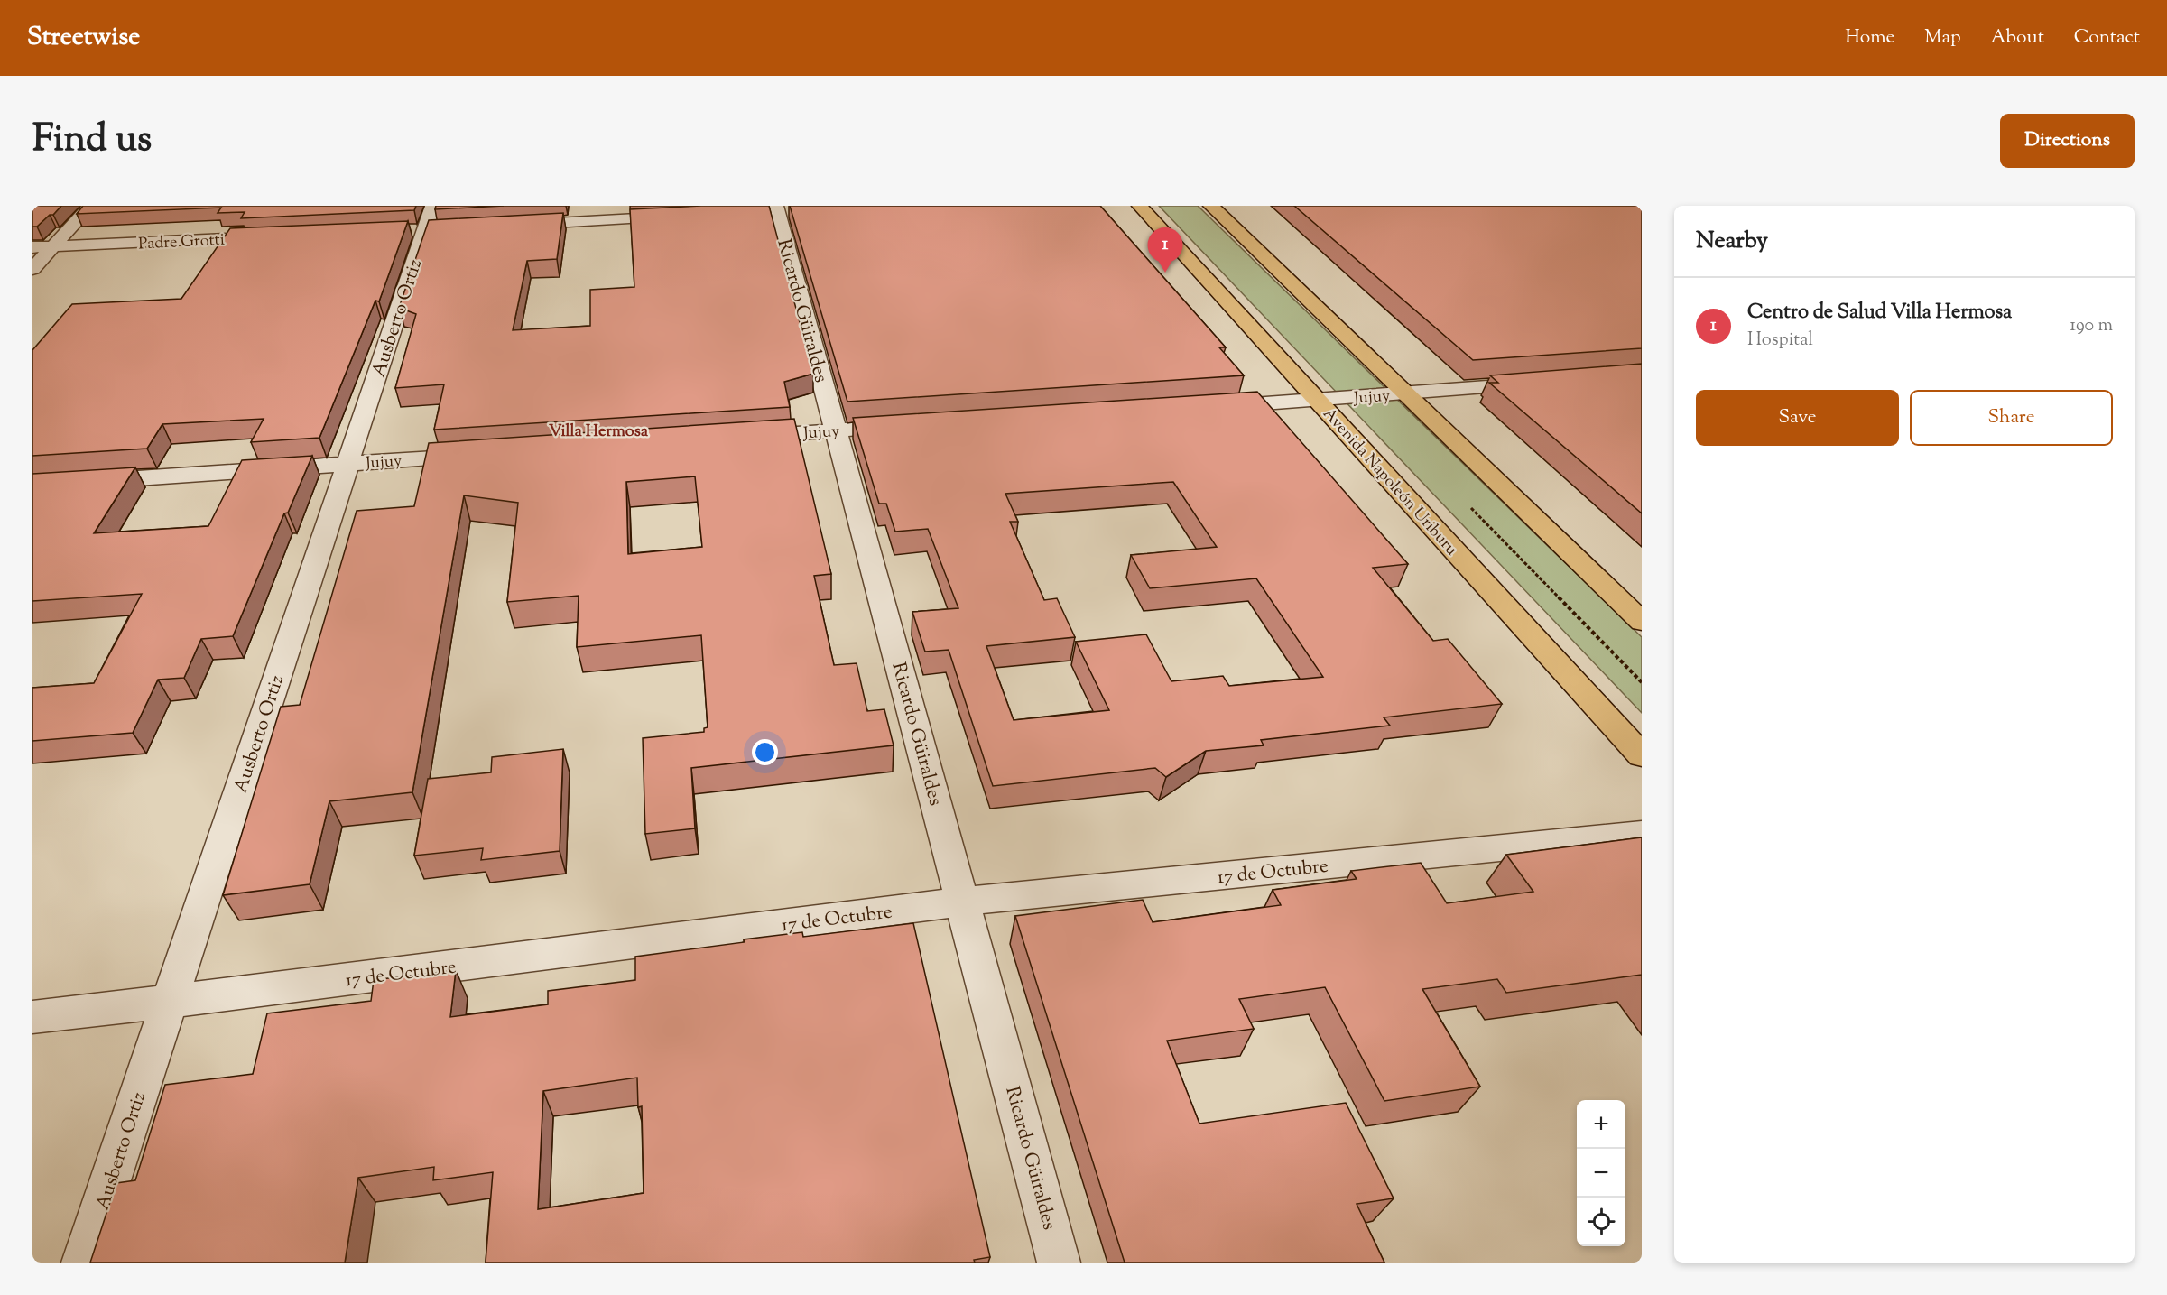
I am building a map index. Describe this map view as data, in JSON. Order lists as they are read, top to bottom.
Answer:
{
  "streets": {
    "main road": ["Avenida Napoleón Uriburu"],
    "street": [
      "Padre Grotti",
      "Ricardo Güiraldes",
      "Ausberto Ortiz",
      "Jujuy",
      "17 de Octubre"
    ]
  },
  "crossings": [
    ["Ricardo Güiraldes", "Jujuy"],
    ["Ricardo Güiraldes", "17 de Octubre"],
    ["Ausberto Ortiz", "Jujuy"],
    ["Ausberto Ortiz", "17 de Octubre"],
    ["Jujuy", "Avenida Napoleón Uriburu"]
  ],
  "districts": ["Villa Hermosa"],
  "page": {
    "header": "Streetwise",
    "nav": [
      "Home",
      "Map",
      "About",
      "Contact"
    ],
    "title": "Find us",
    "buttons": [
      "Directions",
      ["Save", "Share"]
    ],
    "heading": "Nearby",
    "pins": "1",
    "list": [
      {
        "mark": "1",
        "name": "Centro de Salud Villa Hermosa",
        "note": "Hospital",
        "value": "190 m"
      }
    ],
    "map_buttons": ["+", "−"]
  }
}
